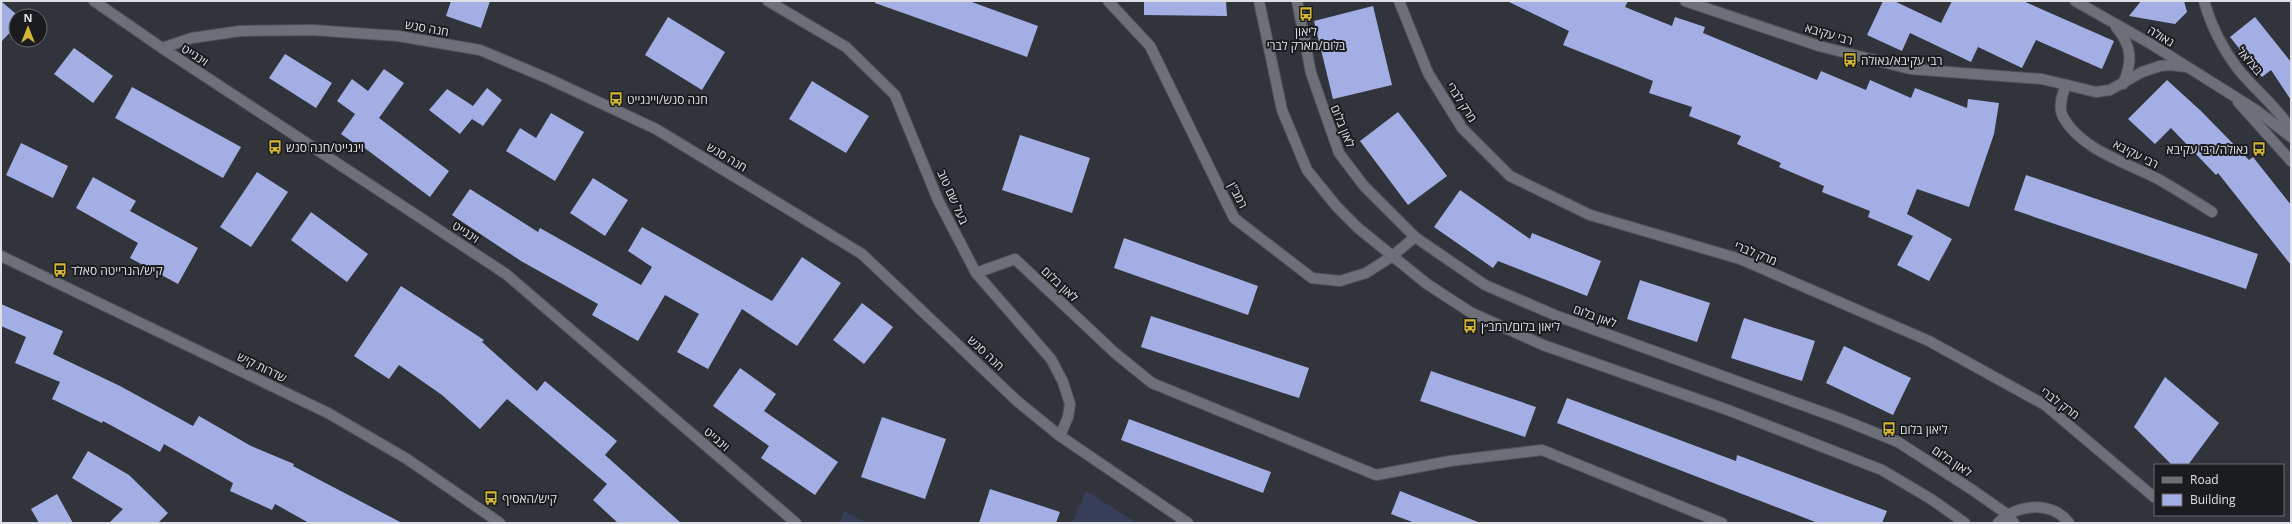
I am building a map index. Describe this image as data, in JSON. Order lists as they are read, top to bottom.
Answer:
{
  "streets": {
    "street": [
      "חנה סנש",
      "רבי עקיבא",
      "גאולה",
      "וינגייט",
      "בצלאל",
      "מרק לברי",
      "לאון בלום",
      "רמב\"ן",
      "בעל שם טוב",
      "שדרות קיש"
    ]
  },
  "crossings": [
    ["חנה סנש", "וינגייט"],
    ["חנה סנש", "בעל שם טוב"],
    ["רבי עקיבא", "גאולה"],
    ["לאון בלום", "רמב\"ן"],
    ["לאון בלום", "בעל שם טוב"]
  ],
  "places": {
    "bus stop": [
      "ליאון בלום/מארק לברי",
      "רבי עקיבא/גאולה",
      "חנה סנש/ויינגייט",
      "וינגייט/חנה סנש",
      "גאולה/רבי עקיבא",
      "קיש/הנרייטה סאלד",
      "ליאון בלום/רמב״ן",
      "ליאון בלום",
      "קיש/האסיף"
    ]
  },
  "legend": ["Road", "Building"],
  "north": "top"
}
